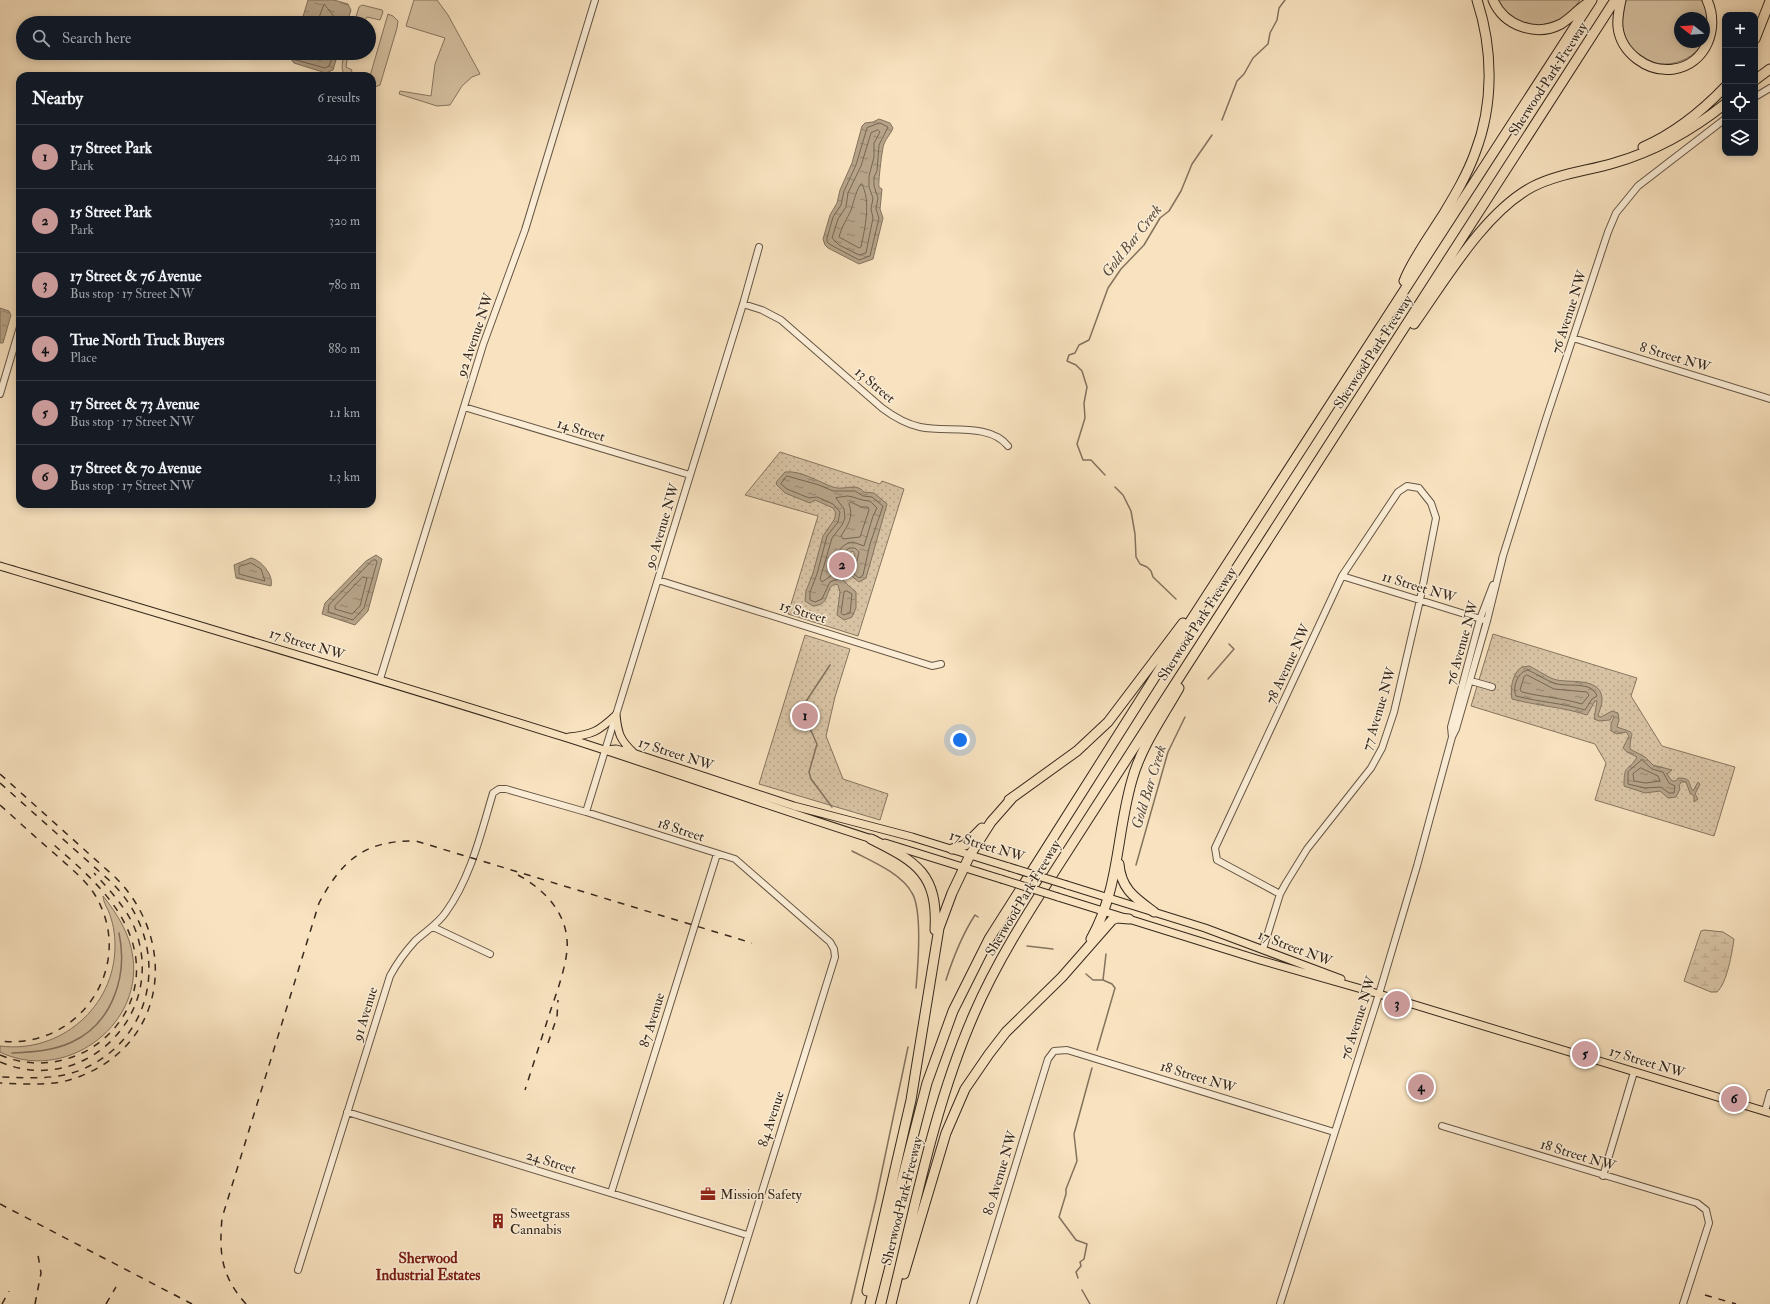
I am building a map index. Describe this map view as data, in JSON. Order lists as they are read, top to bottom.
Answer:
{
  "streets": {
    "highway": ["Sherwood Park Freeway"],
    "main road": ["17 Street NW"],
    "street": [
      "76 Avenue NW",
      "92 Avenue NW",
      "8 Street NW",
      "13 Street",
      "14 Street",
      "90 Avenue NW",
      "11 Street NW",
      "15 Street",
      "78 Avenue NW",
      "77 Avenue NW",
      "18 Street",
      "91 Avenue",
      "87 Avenue",
      "18 Street NW",
      "84 Avenue",
      "24 Street",
      "80 Avenue NW"
    ]
  },
  "crossings": [
    ["76 Avenue NW", "8 Street NW"],
    ["76 Avenue NW", "11 Street NW"],
    ["76 Avenue NW", "17 Street NW"],
    ["76 Avenue NW", "18 Street NW"],
    ["92 Avenue NW", "14 Street"],
    ["92 Avenue NW", "17 Street NW"],
    ["13 Street", "90 Avenue NW"],
    ["14 Street", "90 Avenue NW"],
    ["90 Avenue NW", "15 Street"],
    ["90 Avenue NW", "17 Street NW"],
    ["90 Avenue NW", "18 Street"],
    ["11 Street NW", "78 Avenue NW"],
    ["11 Street NW", "77 Avenue NW"],
    ["17 Street NW", "77 Avenue NW"],
    ["78 Avenue NW", "77 Avenue NW"],
    ["18 Street", "91 Avenue"],
    ["18 Street", "87 Avenue"],
    ["18 Street", "84 Avenue"],
    ["91 Avenue", "24 Street"],
    ["87 Avenue", "24 Street"],
    ["18 Street NW", "80 Avenue NW"],
    ["84 Avenue", "24 Street"]
  ],
  "districts": ["Sherwood Industrial Estates"],
  "water": ["Gold Bar Creek"],
  "places": {
    "office": ["Mission Safety"],
    "building": ["Sweetgrass Cannabis"]
  },
  "north": "left",
  "page": {
    "map_buttons": ["+", "−"],
    "search": "Search here",
    "heading": ["Nearby", "6 results"],
    "list": [
      {
        "mark": "1",
        "name": "17 Street Park",
        "note": "Park",
        "value": "240 m"
      },
      {
        "mark": "2",
        "name": "15 Street Park",
        "note": "Park",
        "value": "320 m"
      },
      {
        "mark": "3",
        "name": "17 Street & 76 Avenue",
        "note": "Bus stop · 17 Street NW",
        "value": "780 m"
      },
      {
        "mark": "4",
        "name": "True North Truck Buyers",
        "note": "Place",
        "value": "880 m"
      },
      {
        "mark": "5",
        "name": "17 Street & 73 Avenue",
        "note": "Bus stop · 17 Street NW",
        "value": "1.1 km"
      },
      {
        "mark": "6",
        "name": "17 Street & 70 Avenue",
        "note": "Bus stop · 17 Street NW",
        "value": "1.3 km"
      }
    ],
    "pins": [
      "2",
      "1",
      "3",
      "5",
      "4",
      "6"
    ]
  }
}
